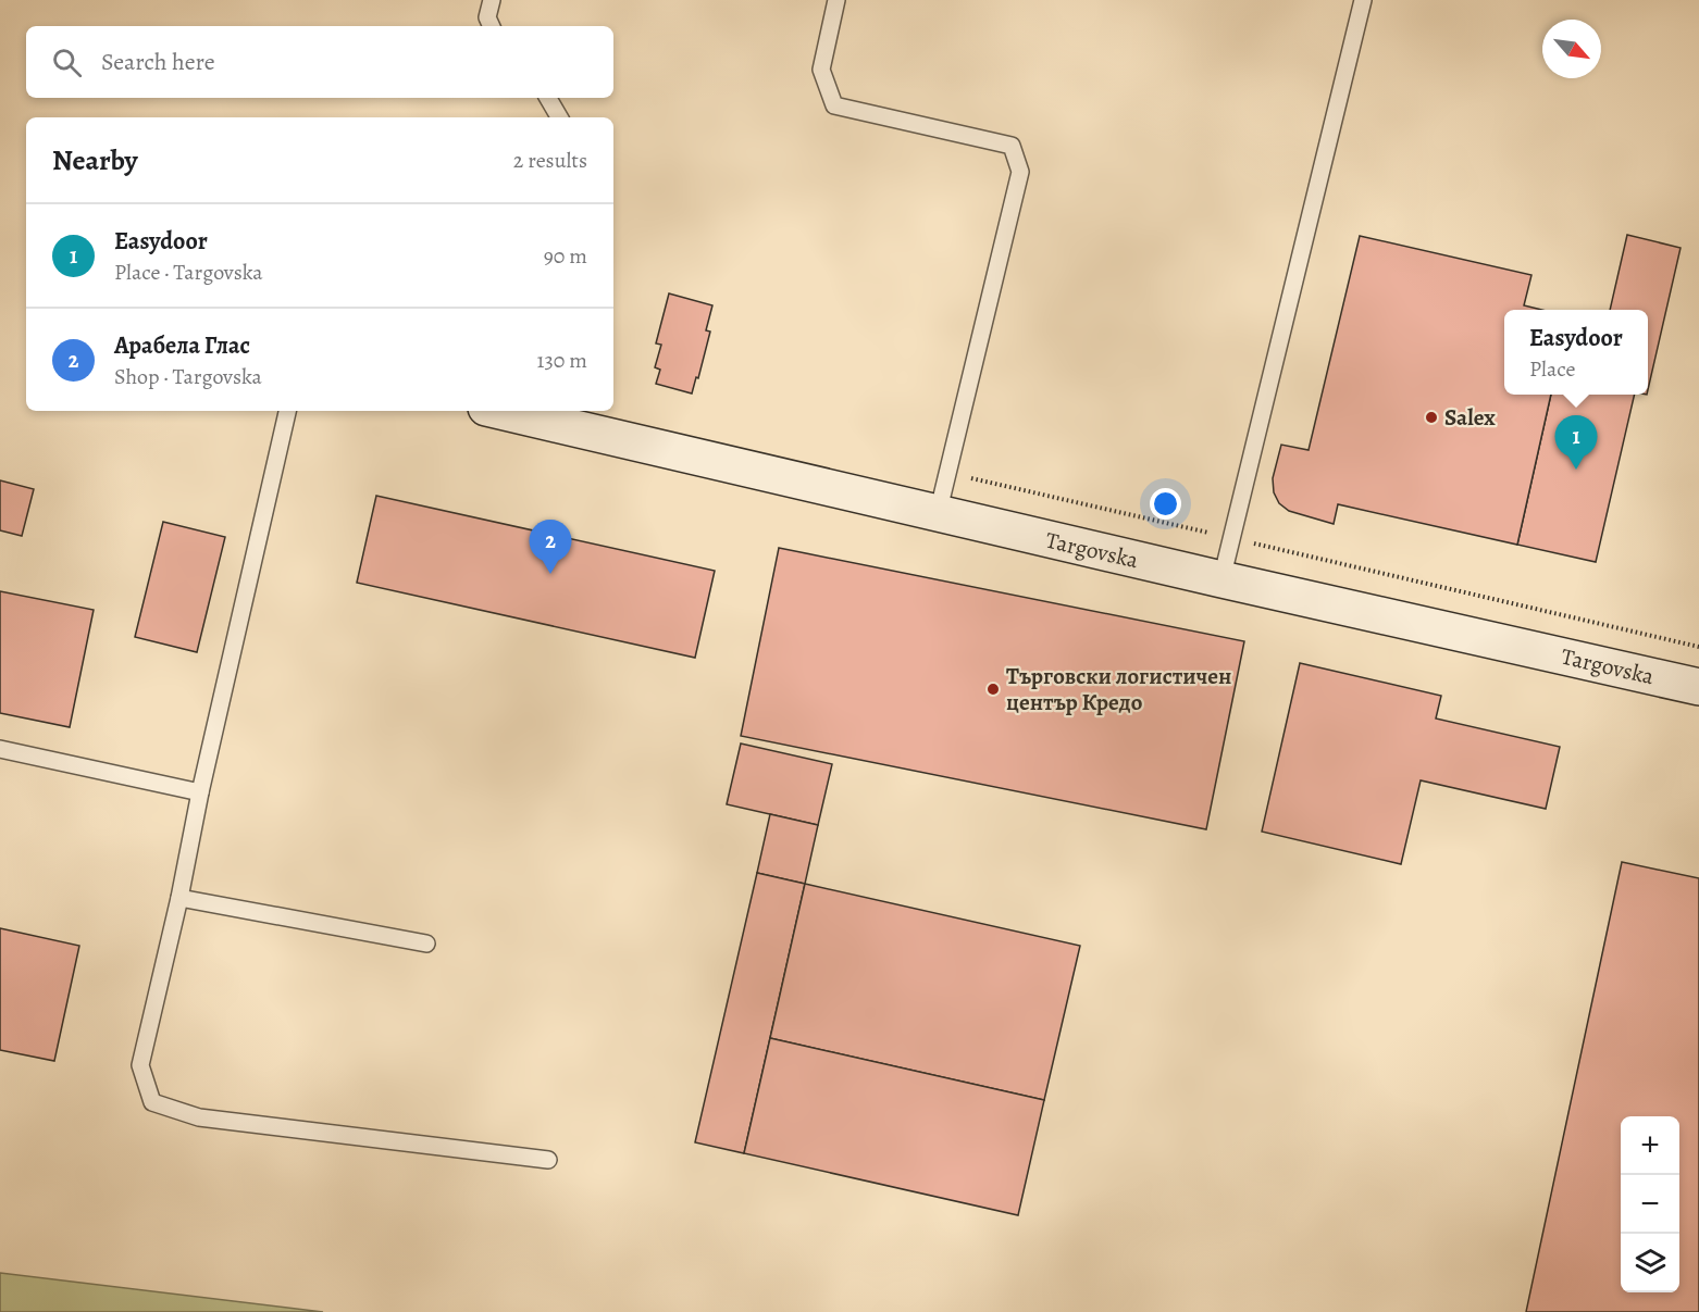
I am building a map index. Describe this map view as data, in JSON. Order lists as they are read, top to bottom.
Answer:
{
  "streets": {
    "street": ["Targovska"]
  },
  "places": ["Salex", "Търговски логистичен център Кредо"],
  "north": "bottom right",
  "page": {
    "search": "Search here",
    "heading": ["Nearby", "2 results"],
    "list": [
      {
        "mark": "1",
        "name": "Easydoor",
        "note": "Place · Targovska",
        "value": "90 m"
      },
      {
        "mark": "2",
        "name": "Арабела Глас",
        "note": "Shop · Targovska",
        "value": "130 m"
      }
    ],
    "popup": ["Easydoor", "Place"],
    "pins": ["1", "2"],
    "map_buttons": ["+", "−"]
  }
}
